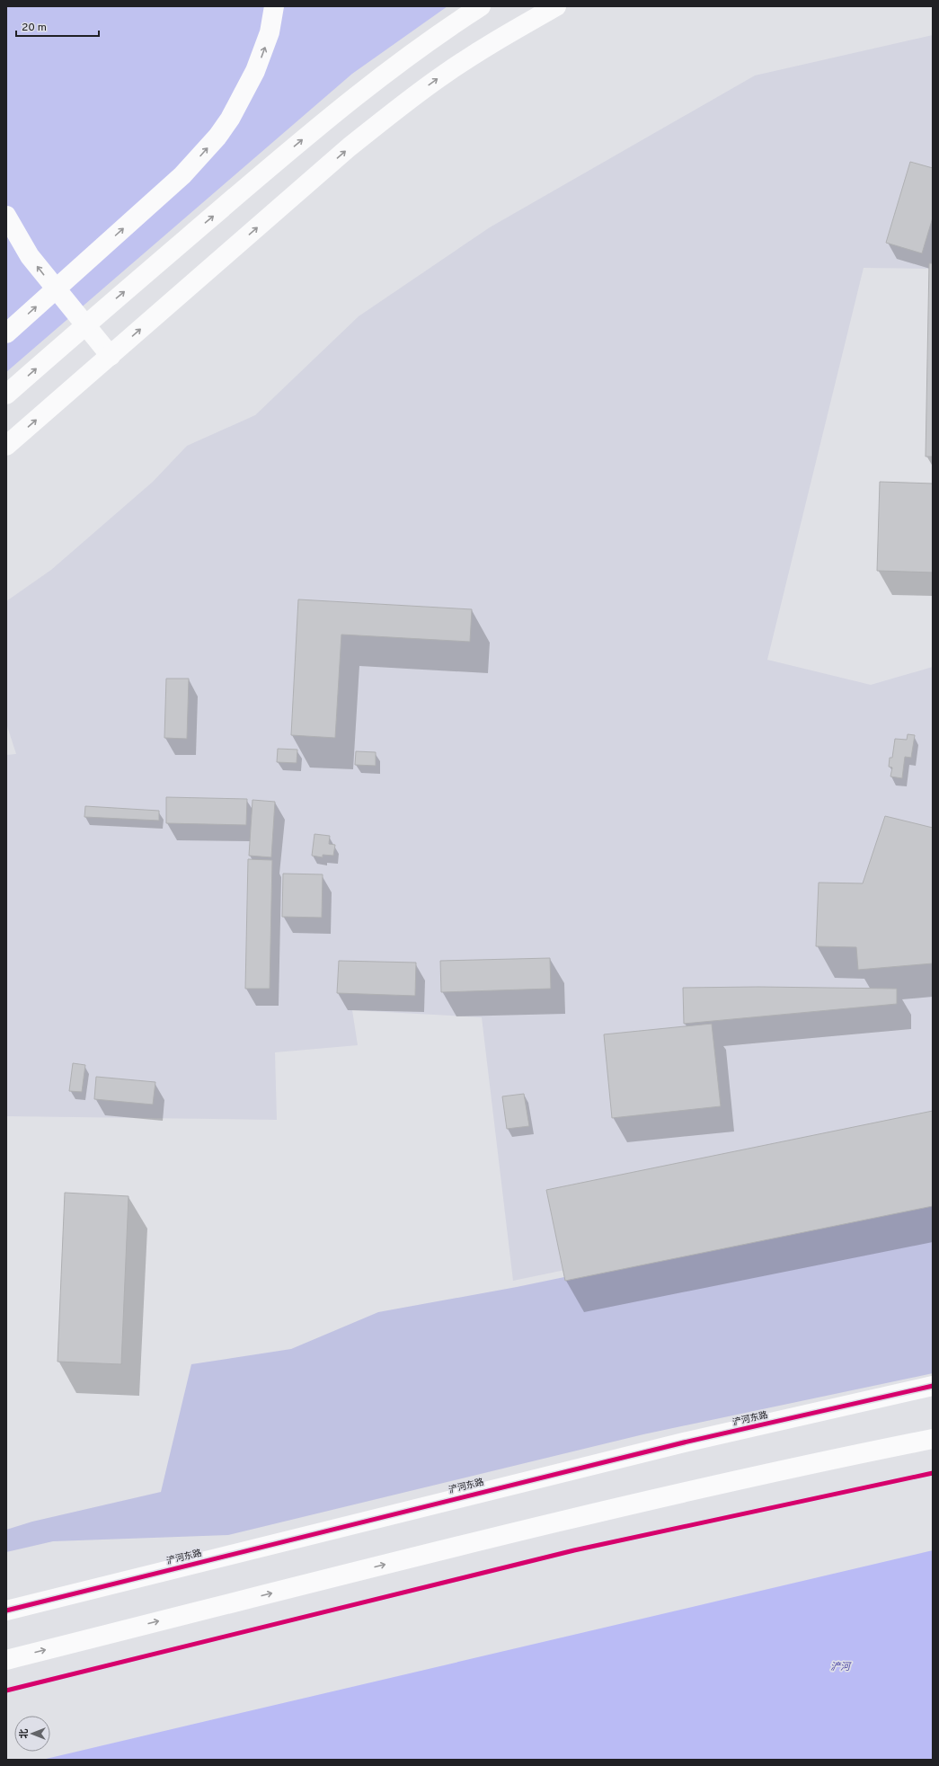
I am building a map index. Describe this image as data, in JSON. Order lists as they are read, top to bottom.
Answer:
{
  "streets": {
    "main road": ["浐河东路"]
  },
  "water": ["浐河"],
  "scale_bar": "20 m",
  "north": "left"
}
